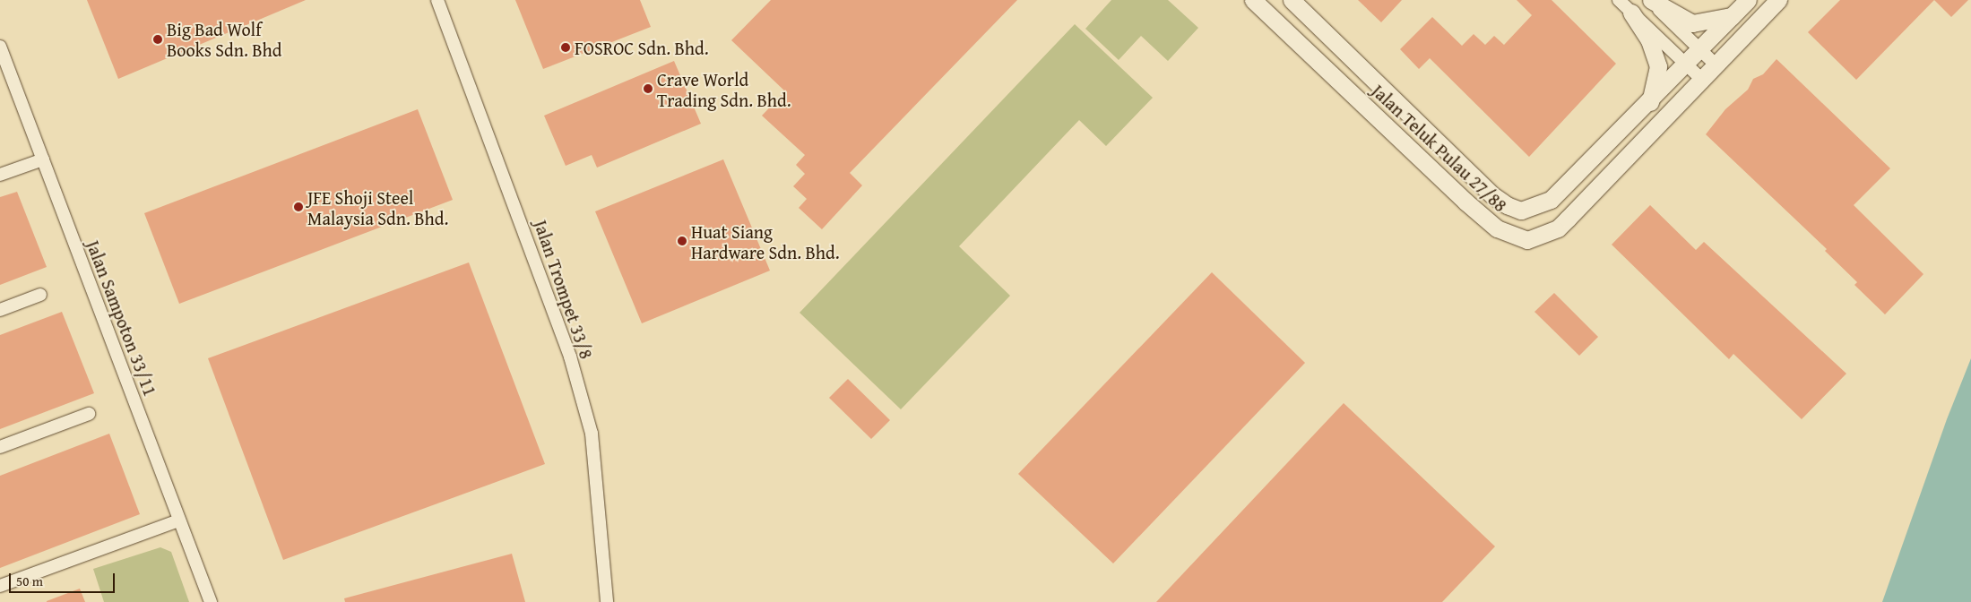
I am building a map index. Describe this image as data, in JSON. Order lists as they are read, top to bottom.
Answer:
{
  "streets": {
    "street": ["Jalan Teluk Pulau 27/88", "Jalan Trompet 33/8", "Jalan Sampoton 33/11"]
  },
  "places": [
    "Big Bad Wolf Books Sdn. Bhd",
    "FOSROC Sdn. Bhd.",
    "Crave World Trading Sdn. Bhd.",
    "JFE Shoji Steel Malaysia Sdn. Bhd.",
    "Huat Siang Hardware Sdn. Bhd."
  ],
  "scale_bar": "50 m"
}
